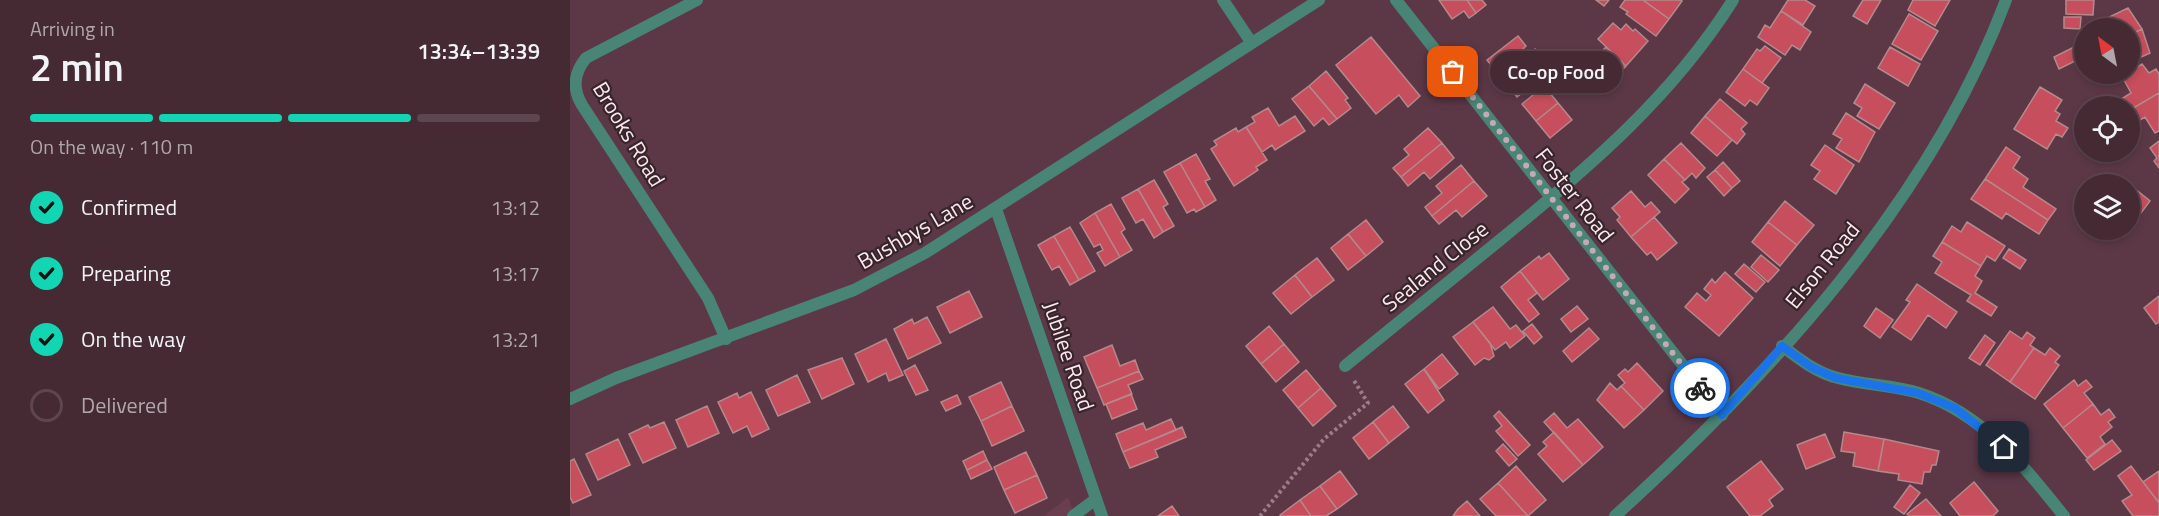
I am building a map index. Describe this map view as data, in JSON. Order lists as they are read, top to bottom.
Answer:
{
  "streets": {
    "street": [
      "Brooks Road",
      "Foster Road",
      "Bushbys Lane",
      "Elson Road",
      "Sealand Close",
      "Jubilee Road"
    ]
  },
  "crossings": [
    ["Brooks Road", "Bushbys Lane"],
    ["Foster Road", "Elson Road"],
    ["Foster Road", "Sealand Close"],
    ["Bushbys Lane", "Jubilee Road"]
  ],
  "places": ["Co-op Food"],
  "north": "top left",
  "page": {
    "heading": ["2 min", "Arriving in", "13:34–13:39"],
    "bubble": "Co-op Food",
    "bar": "On the way · 110 m",
    "list": [
      ["Confirmed", "13:12"],
      ["Preparing", "13:17"],
      ["On the way", "13:21"],
      "Delivered"
    ]
  }
}
